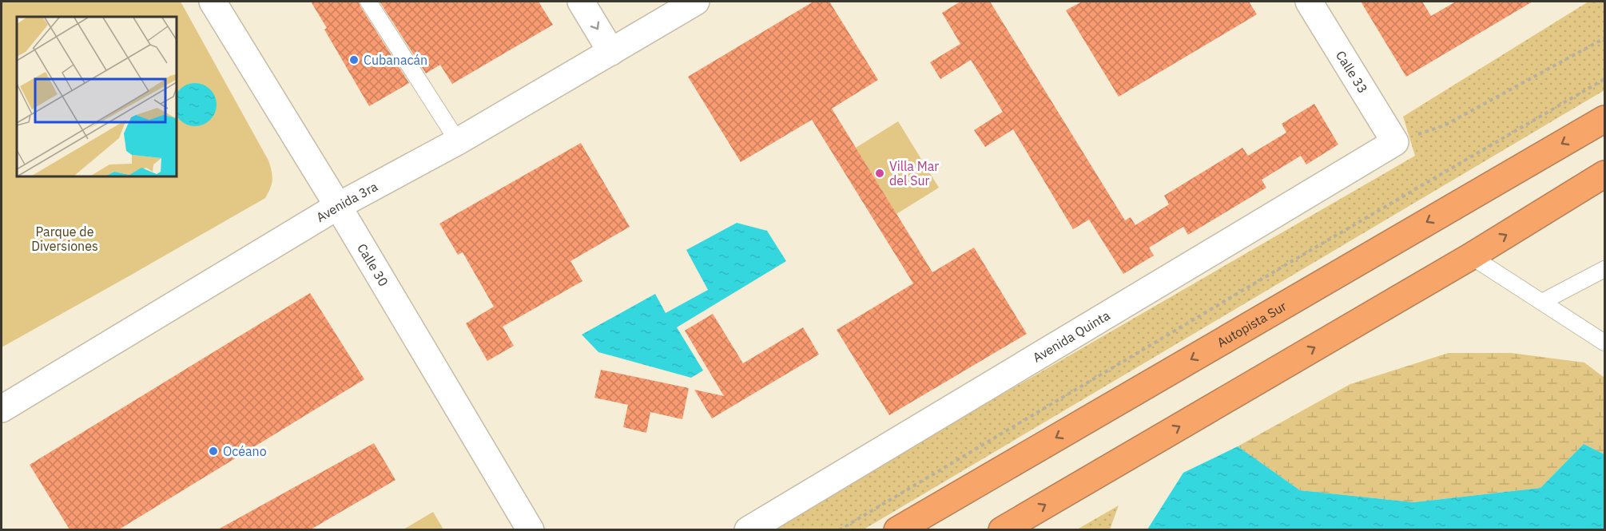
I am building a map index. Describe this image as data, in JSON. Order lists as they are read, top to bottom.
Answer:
{
  "streets": {
    "highway": ["Autopista Sur"],
    "street": [
      "Calle 33",
      "Avenida 3ra",
      "Calle 30",
      "Avenida Quinta"
    ]
  },
  "crossings": [
    ["Calle 33", "Avenida Quinta"],
    ["Avenida 3ra", "Calle 30"]
  ],
  "parks": ["Parque de Diversiones"],
  "places": ["Cubanacán", "Villa Mar del Sur", "Océano"]
}
